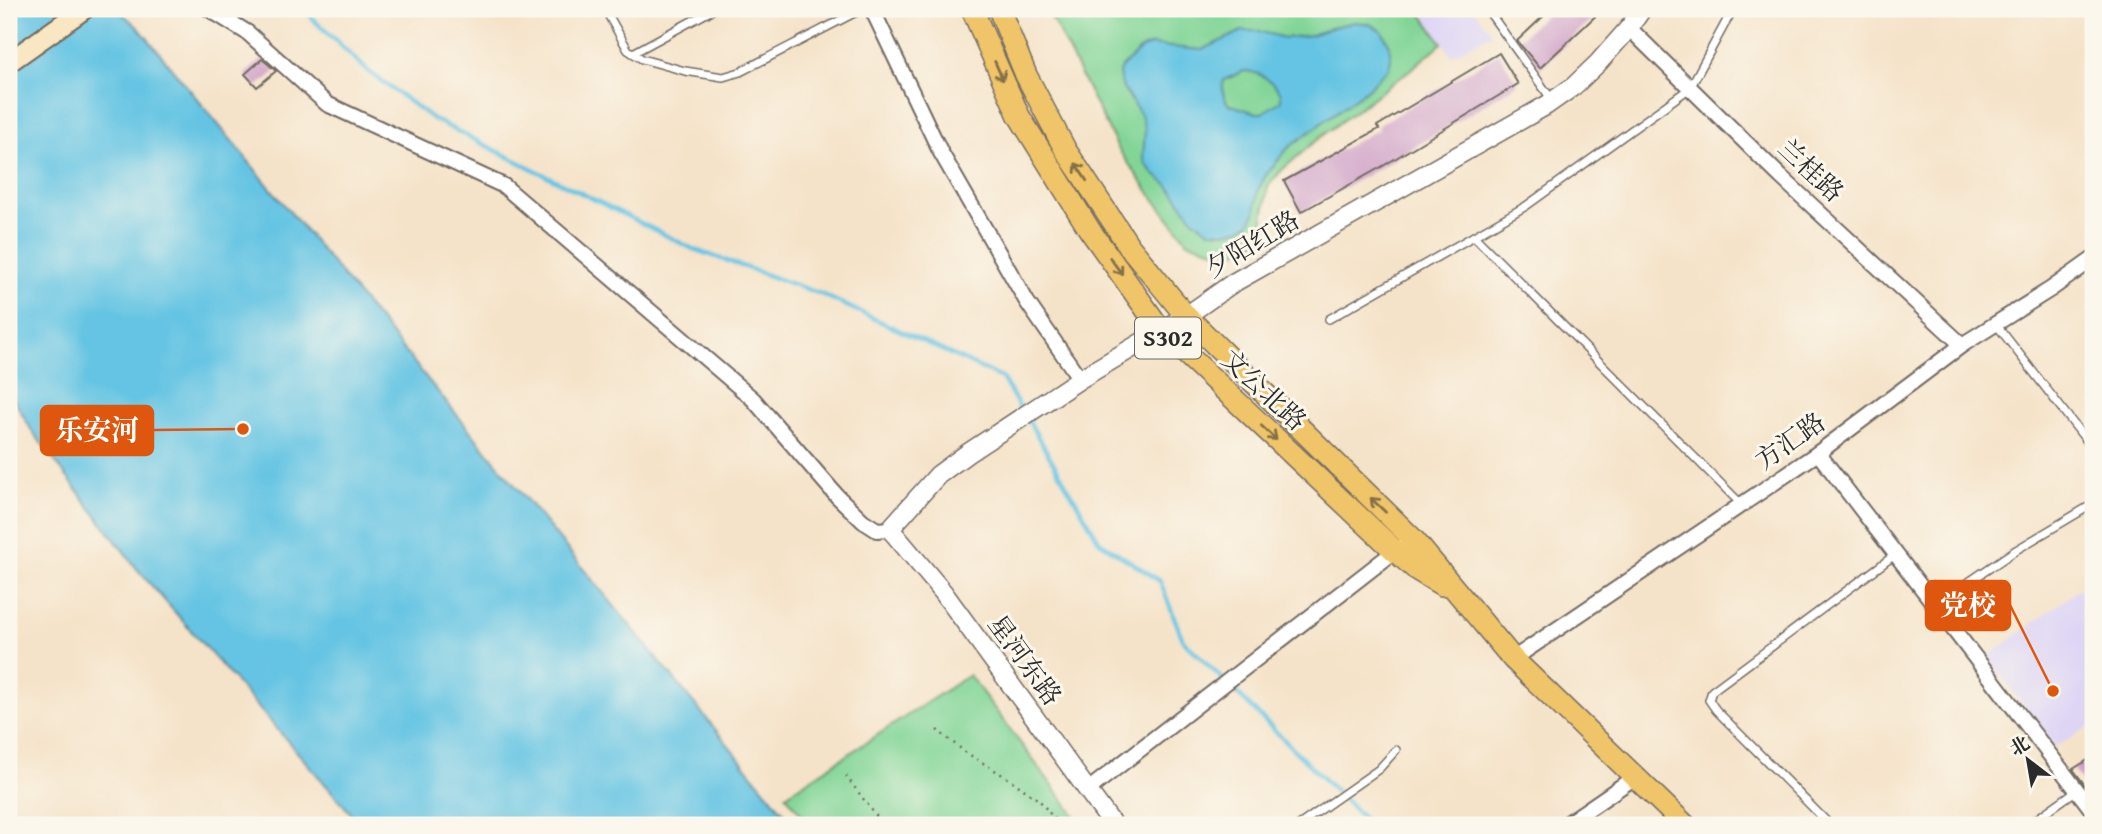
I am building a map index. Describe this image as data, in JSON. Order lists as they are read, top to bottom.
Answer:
{
  "streets": {
    "main road": ["S302", "文公北路"],
    "street": [
      "兰桂路",
      "夕阳红路",
      "方汇路",
      "星河东路"
    ]
  },
  "crossings": [
    ["兰桂路", "夕阳红路"],
    ["兰桂路", "方汇路"],
    ["夕阳红路", "文公北路"],
    ["夕阳红路", "星河东路"],
    ["文公北路", "方汇路"]
  ],
  "places": ["乐安河", "党校"],
  "north": "top left"
}
